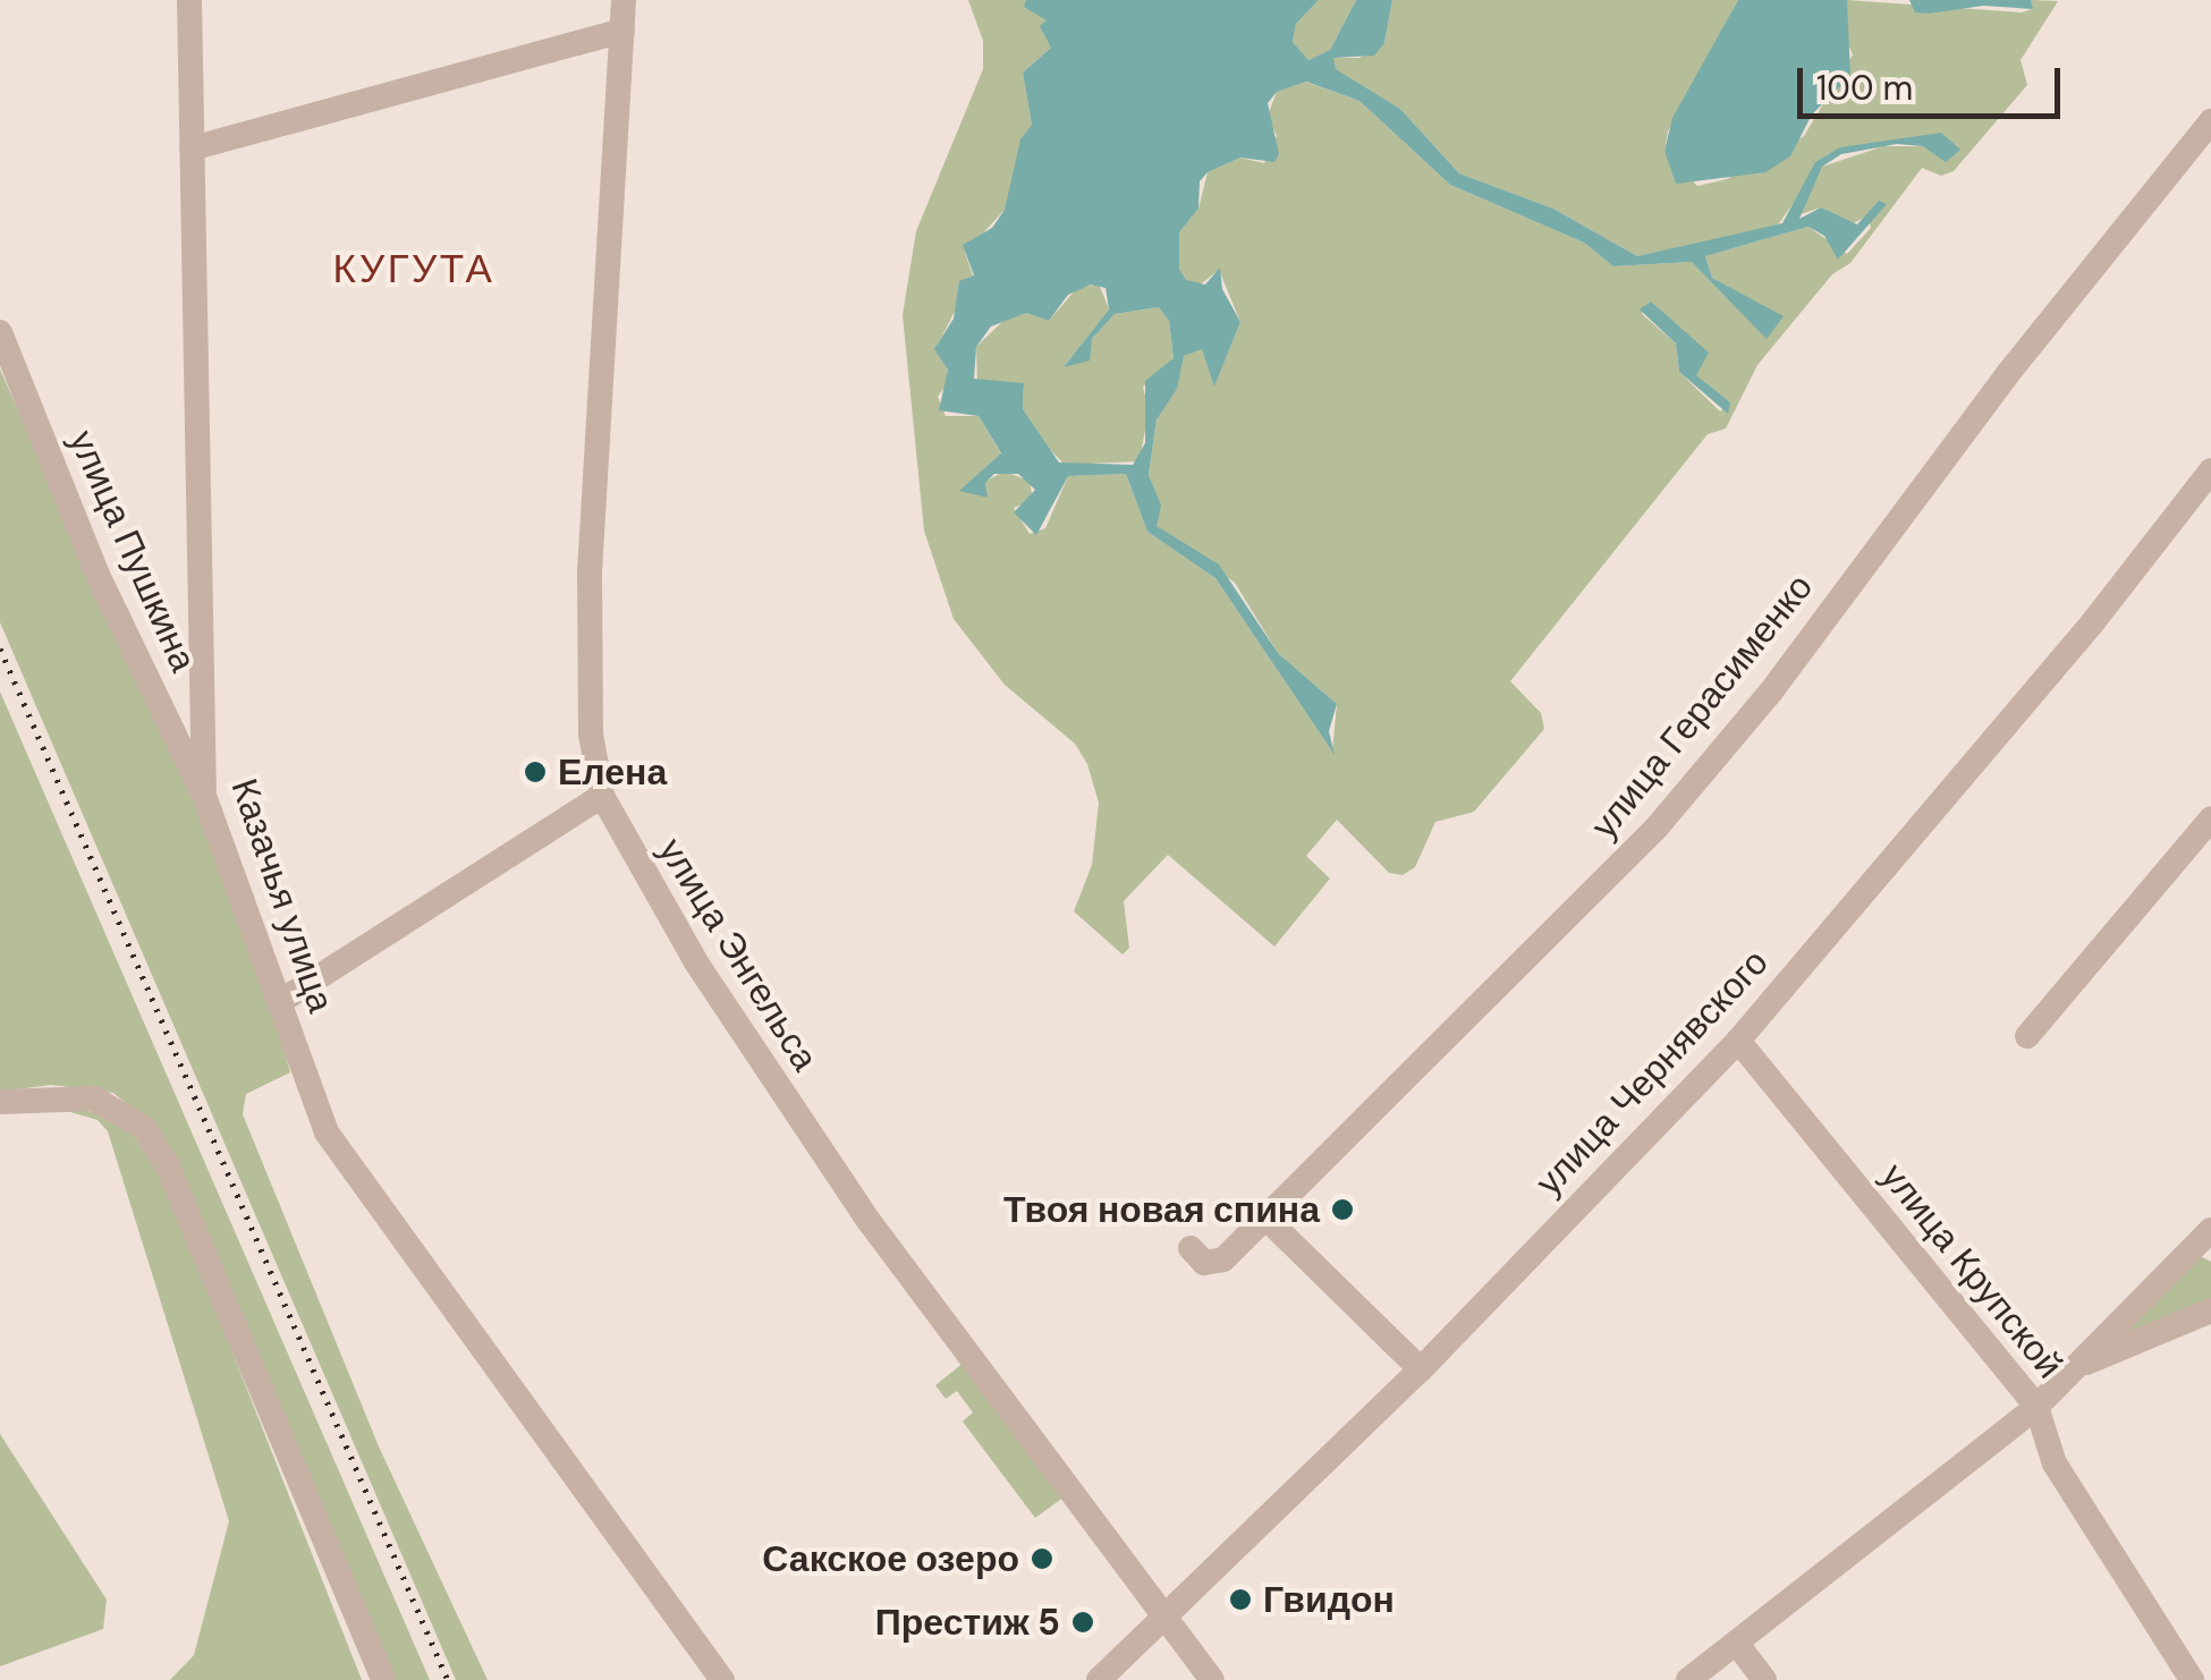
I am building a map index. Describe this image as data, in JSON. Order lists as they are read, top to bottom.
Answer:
{
  "streets": {
    "street": [
      "улица Пушкина",
      "улица Герасименко",
      "Казачья улица",
      "улица Энгельса",
      "улица Чернявского",
      "улица Крупской"
    ]
  },
  "crossings": [
    ["улица Пушкина", "Казачья улица"],
    ["улица Энгельса", "улица Чернявского"],
    ["улица Чернявского", "улица Крупской"]
  ],
  "districts": ["КУГУТА"],
  "places": [
    "Елена",
    "Твоя новая спина",
    "Сакское озеро",
    "Гвидон",
    "Престиж 5"
  ],
  "scale_bar": "100 m"
}
